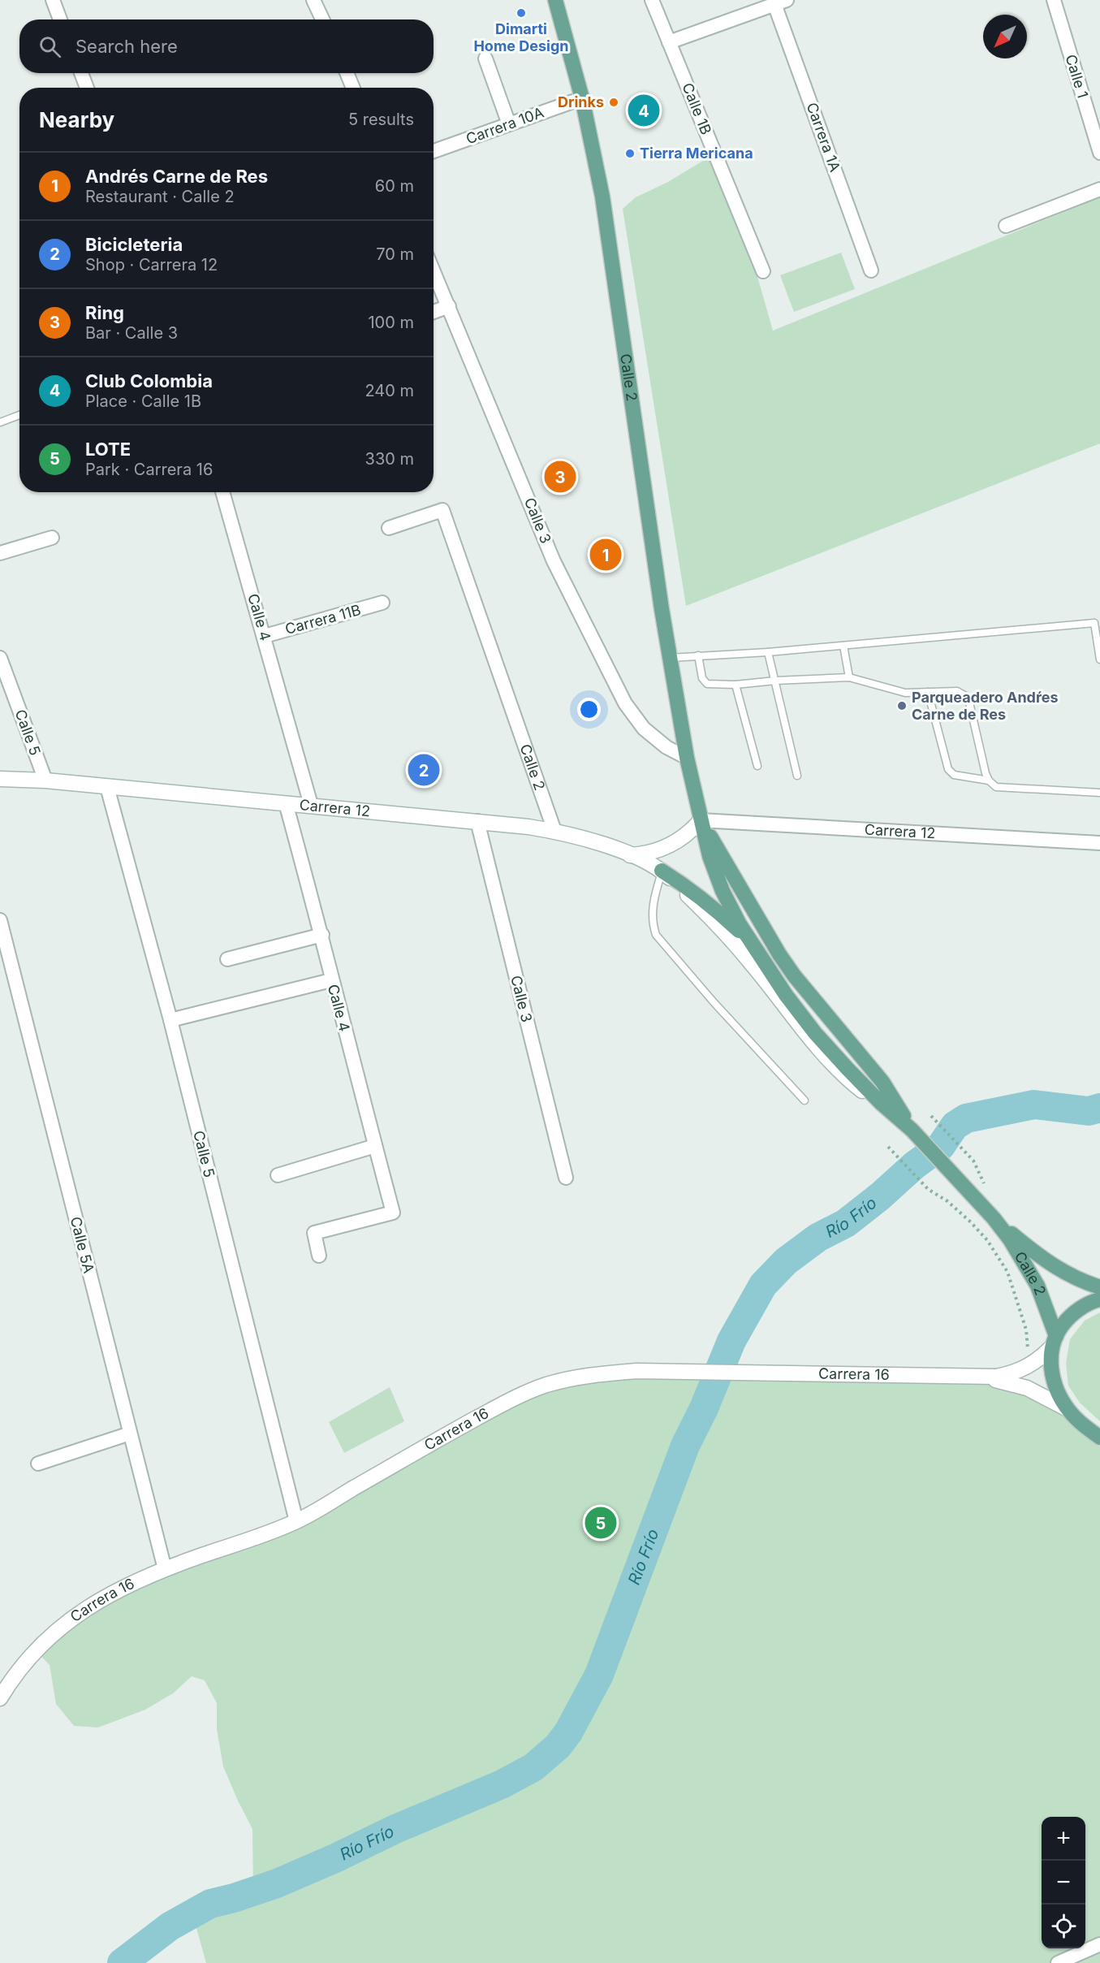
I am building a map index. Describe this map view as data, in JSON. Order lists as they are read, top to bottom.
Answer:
{
  "streets": {
    "main road": ["Calle 2"],
    "street": [
      "Calle 1",
      "Calle 1B",
      "Carrera 10A",
      "Carrera 1A",
      "Calle 3",
      "Calle 4",
      "Carrera 11B",
      "Calle 5",
      "Carrera 12",
      "Calle 5A",
      "Carrera 16"
    ]
  },
  "crossings": [
    ["Carrera 10A", "Calle 2"],
    ["Calle 2", "Calle 3"],
    ["Calle 2", "Carrera 12"],
    ["Calle 2", "Carrera 16"],
    ["Calle 3", "Carrera 12"],
    ["Calle 4", "Carrera 11B"],
    ["Calle 4", "Carrera 12"],
    ["Calle 5", "Carrera 12"],
    ["Calle 5", "Carrera 16"],
    ["Calle 5A", "Carrera 16"]
  ],
  "water": ["Río Frío"],
  "places": [
    "Dimarti Home Design",
    "Drinks",
    "Tierra Mericana",
    "Parqueadero Andŕes Carne de Res"
  ],
  "north": "bottom left",
  "page": {
    "search": "Search here",
    "heading": ["Nearby", "5 results"],
    "pins": [
      "4",
      "3",
      "1",
      "2",
      "5"
    ],
    "list": [
      {
        "mark": "1",
        "name": "Andrés Carne de Res",
        "note": "Restaurant · Calle 2",
        "value": "60 m"
      },
      {
        "mark": "2",
        "name": "Bicicleteria",
        "note": "Shop · Carrera 12",
        "value": "70 m"
      },
      {
        "mark": "3",
        "name": "Ring",
        "note": "Bar · Calle 3",
        "value": "100 m"
      },
      {
        "mark": "4",
        "name": "Club Colombia",
        "note": "Place · Calle 1B",
        "value": "240 m"
      },
      {
        "mark": "5",
        "name": "LOTE",
        "note": "Park · Carrera 16",
        "value": "330 m"
      }
    ],
    "map_buttons": ["+", "−"]
  }
}
